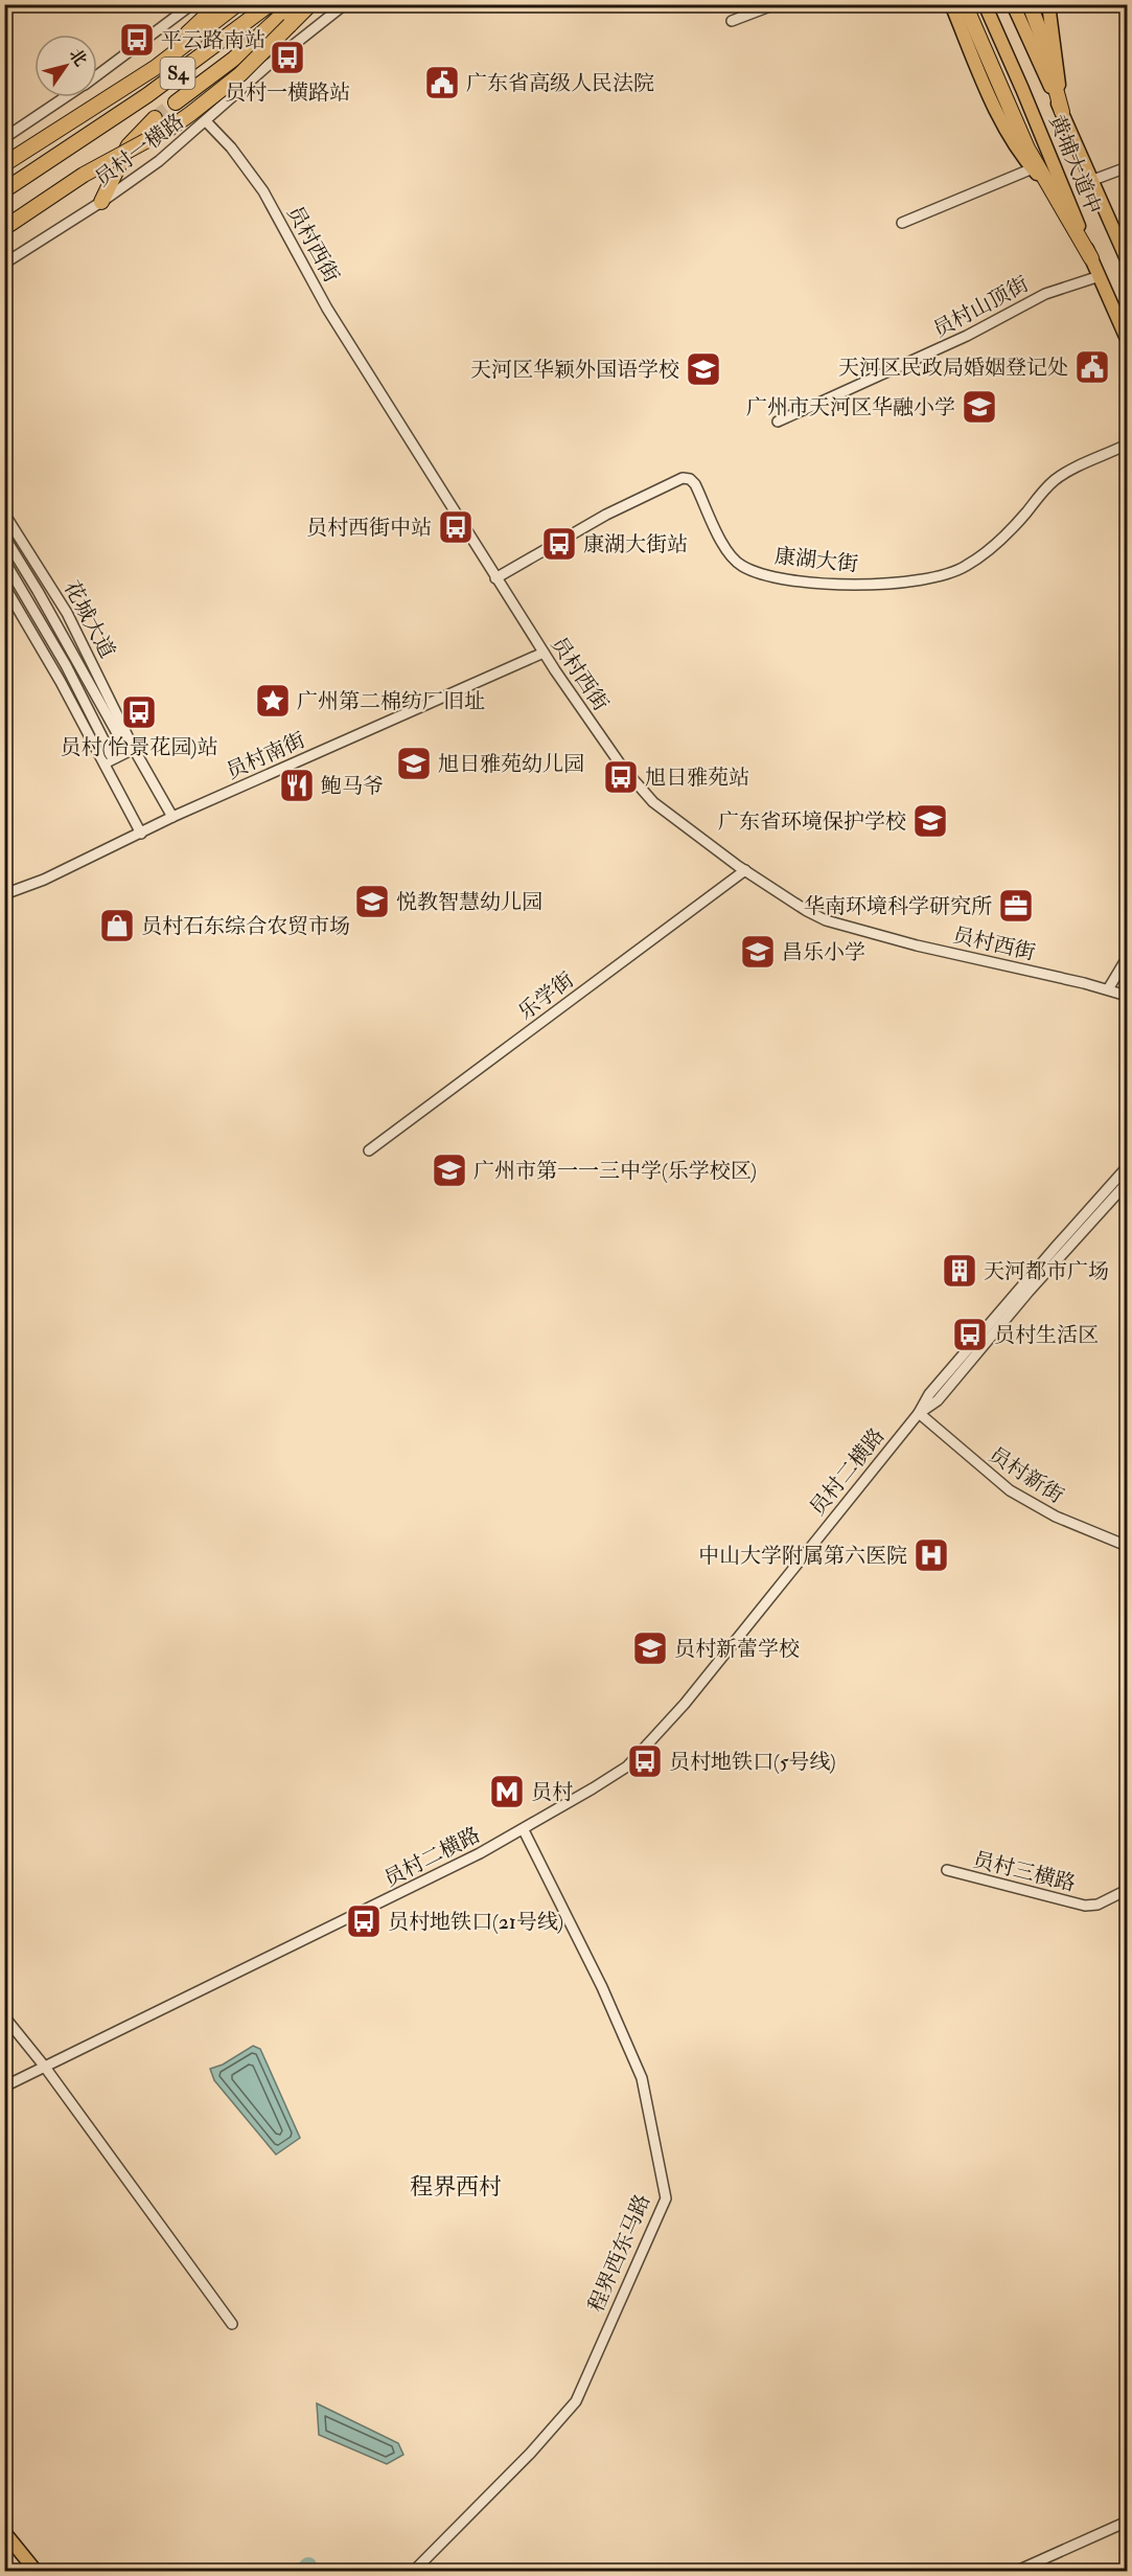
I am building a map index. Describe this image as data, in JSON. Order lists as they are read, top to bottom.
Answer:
{
  "streets": {
    "highway": ["S4"],
    "main road": ["黄埔大道中"],
    "street": [
      "员村一横路",
      "员村西街",
      "员村山顶街",
      "康湖大街",
      "花城大道",
      "员村南街",
      "乐学街",
      "员村二横路",
      "员村新街",
      "员村三横路",
      "程界西东马路"
    ]
  },
  "crossings": [
    ["员村一横路", "员村西街"],
    ["黄埔大道中", "员村山顶街"],
    ["员村西街", "康湖大街"],
    ["员村西街", "员村南街"],
    ["员村西街", "乐学街"],
    ["花城大道", "员村南街"],
    ["员村二横路", "员村新街"],
    ["员村二横路", "程界西东马路"]
  ],
  "districts": ["程界西村"],
  "places": {
    "bus stop": [
      "平云路南站",
      "员村一横路站",
      "员村西街中站",
      "康湖大街站",
      "员村(怡景花园)站",
      "旭日雅苑站",
      "员村生活区",
      "员村地铁口(5号线)",
      "员村地铁口(21号线)"
    ],
    "public building": ["广东省高级人民法院", "天河区民政局婚姻登记处"],
    "school or university": [
      "天河区华颖外国语学校",
      "广州市天河区华融小学",
      "旭日雅苑幼儿园",
      "广东省环境保护学校",
      "悦教智慧幼儿园",
      "昌乐小学",
      "广州市第一一三中学(乐学校区)",
      "员村新蕾学校"
    ],
    "place": ["广州第二棉纺厂旧址"],
    "restaurant": ["鲍马爷"],
    "office": ["华南环境科学研究所"],
    "shop": ["员村石东综合农贸市场"],
    "building": ["天河都市广场"],
    "hospital": ["中山大学附属第六医院"],
    "metro station": ["员村"]
  },
  "north": "top right"
}
